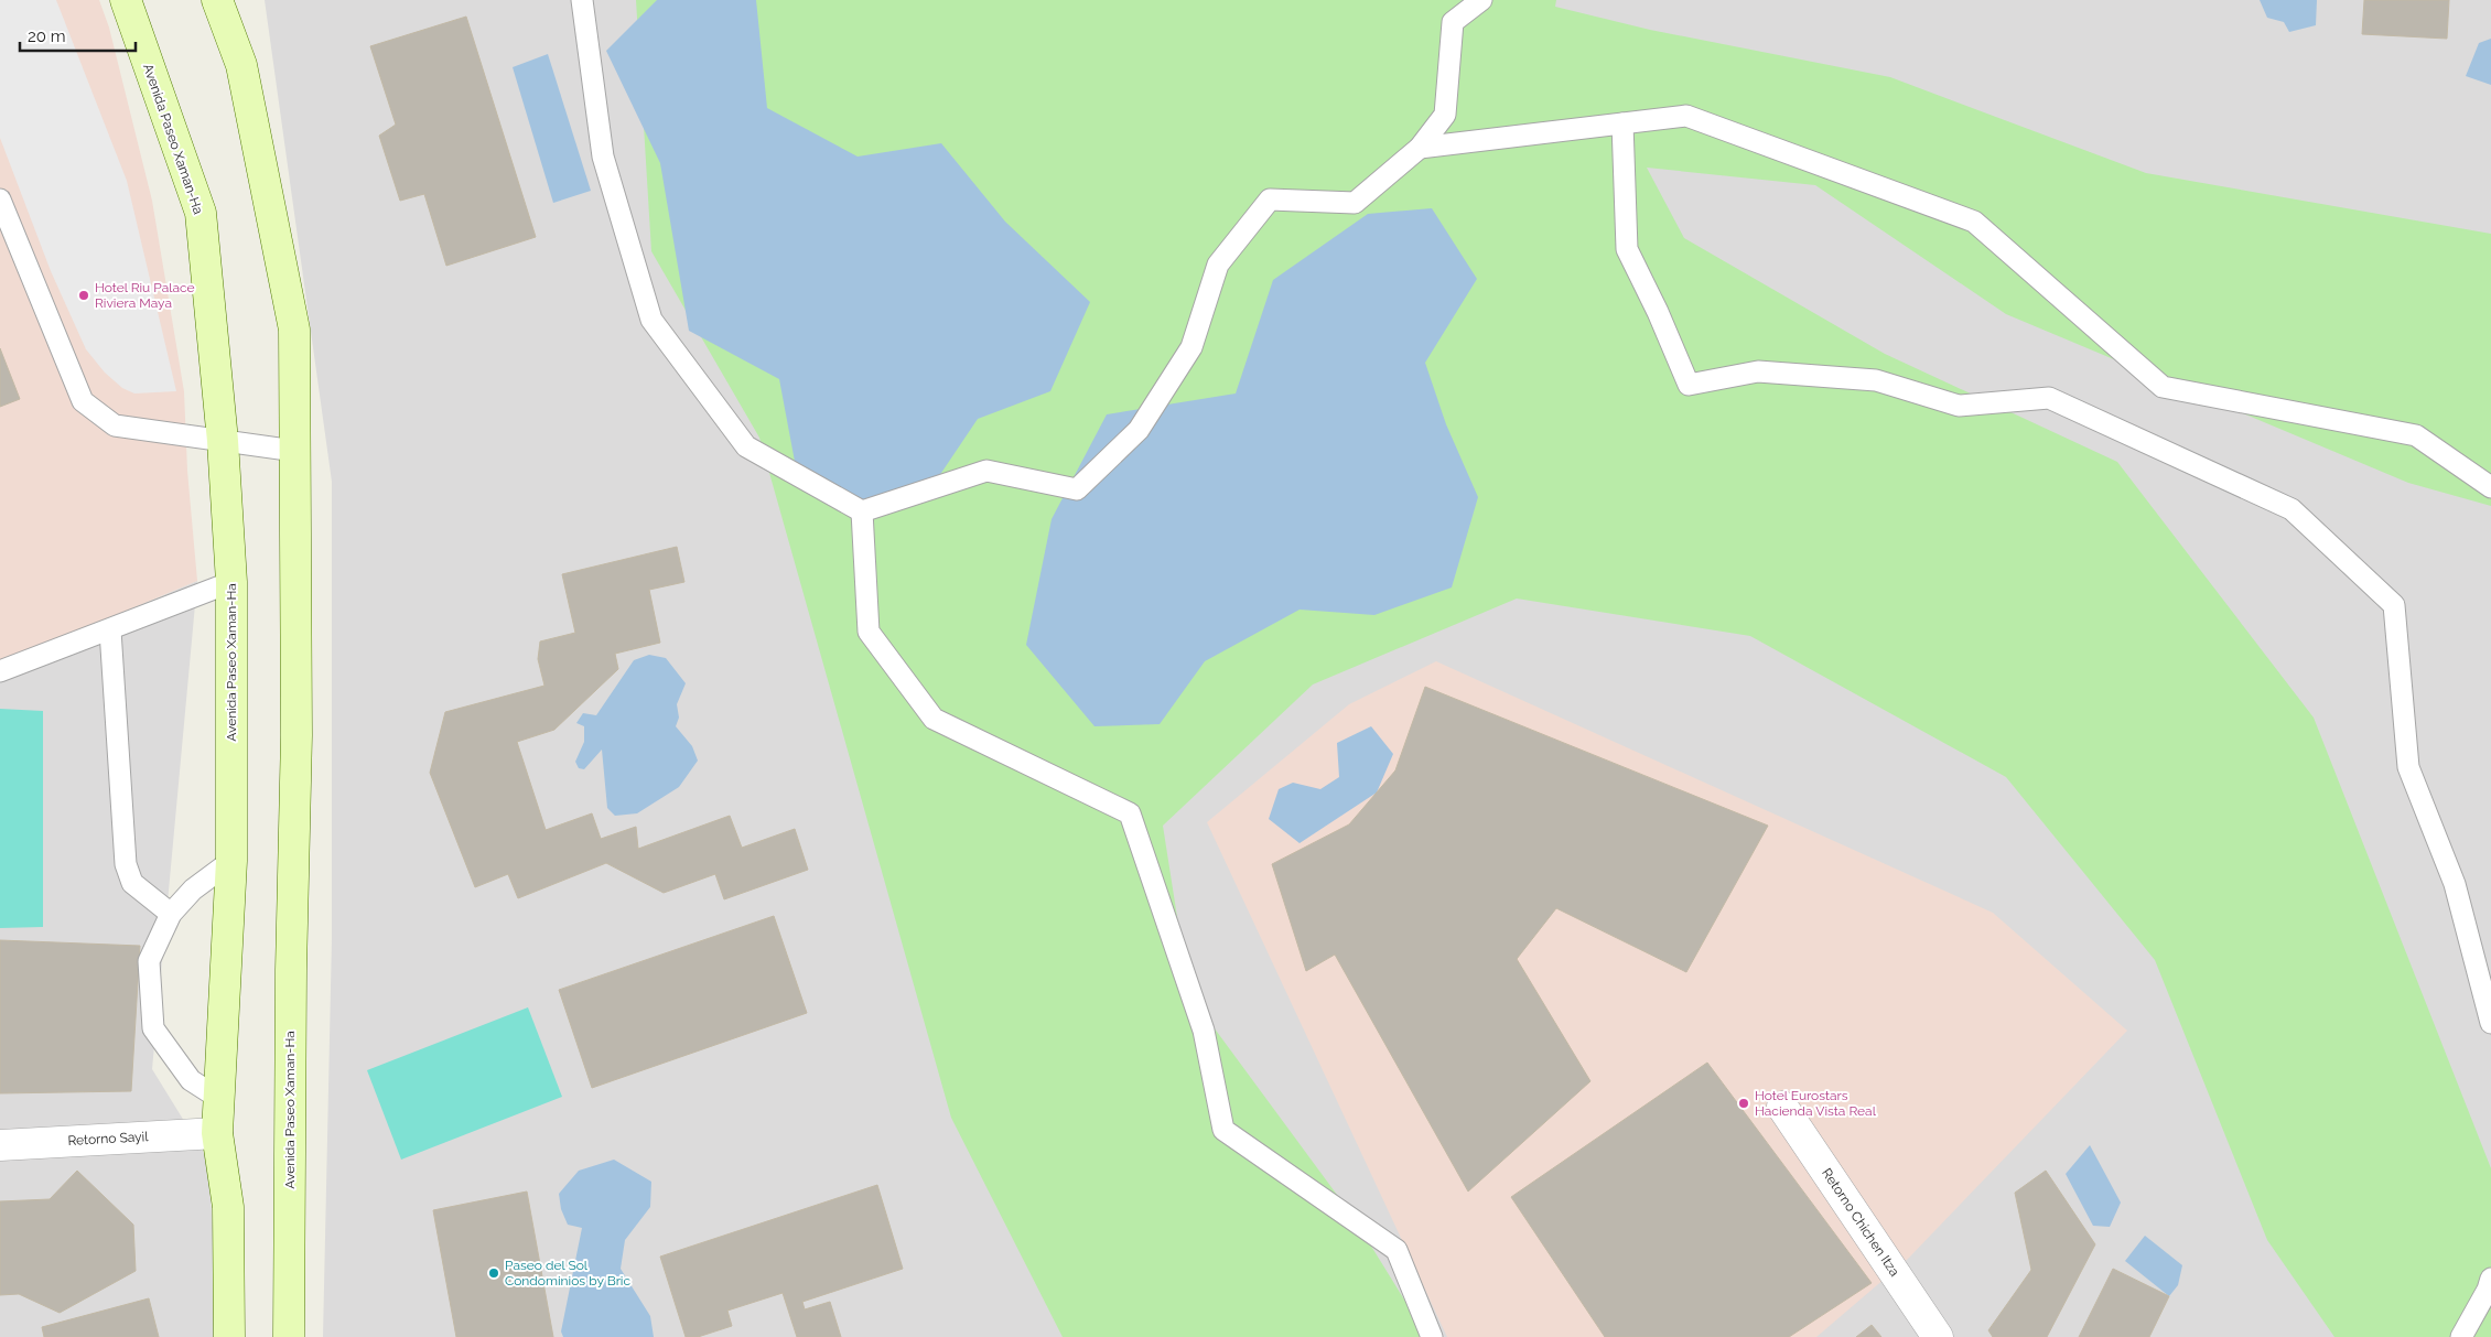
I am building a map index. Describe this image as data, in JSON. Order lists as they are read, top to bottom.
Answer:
{
  "streets": {
    "main road": ["Avenida Paseo Xaman-Ha"],
    "street": ["Retorno Sayil", "Retorno Chichen Itza"]
  },
  "crossings": [
    ["Avenida Paseo Xaman-Ha", "Retorno Sayil"]
  ],
  "places": ["Hotel Riu Palace Riviera Maya", "Hotel Eurostars Hacienda Vista Real", "Paseo del Sol Condominios by Bric"],
  "scale_bar": "20 m"
}
